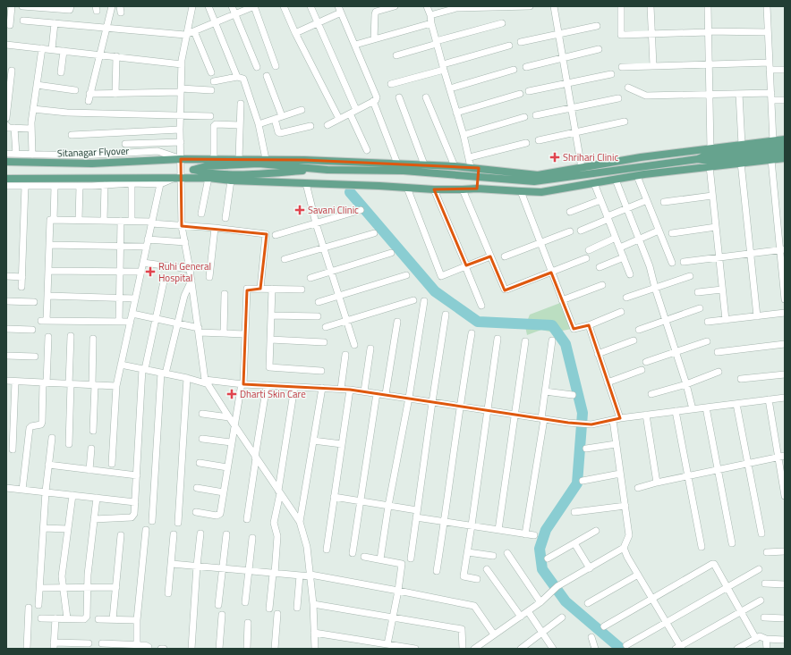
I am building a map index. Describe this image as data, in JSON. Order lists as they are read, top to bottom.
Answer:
{
  "streets": {
    "main road": ["Sitanagar Flyover"]
  },
  "places": {
    "health": [
      "Shrihari Clinic",
      "Savani Clinic",
      "Ruhi General Hospital",
      "Dharti Skin Care"
    ]
  }
}
